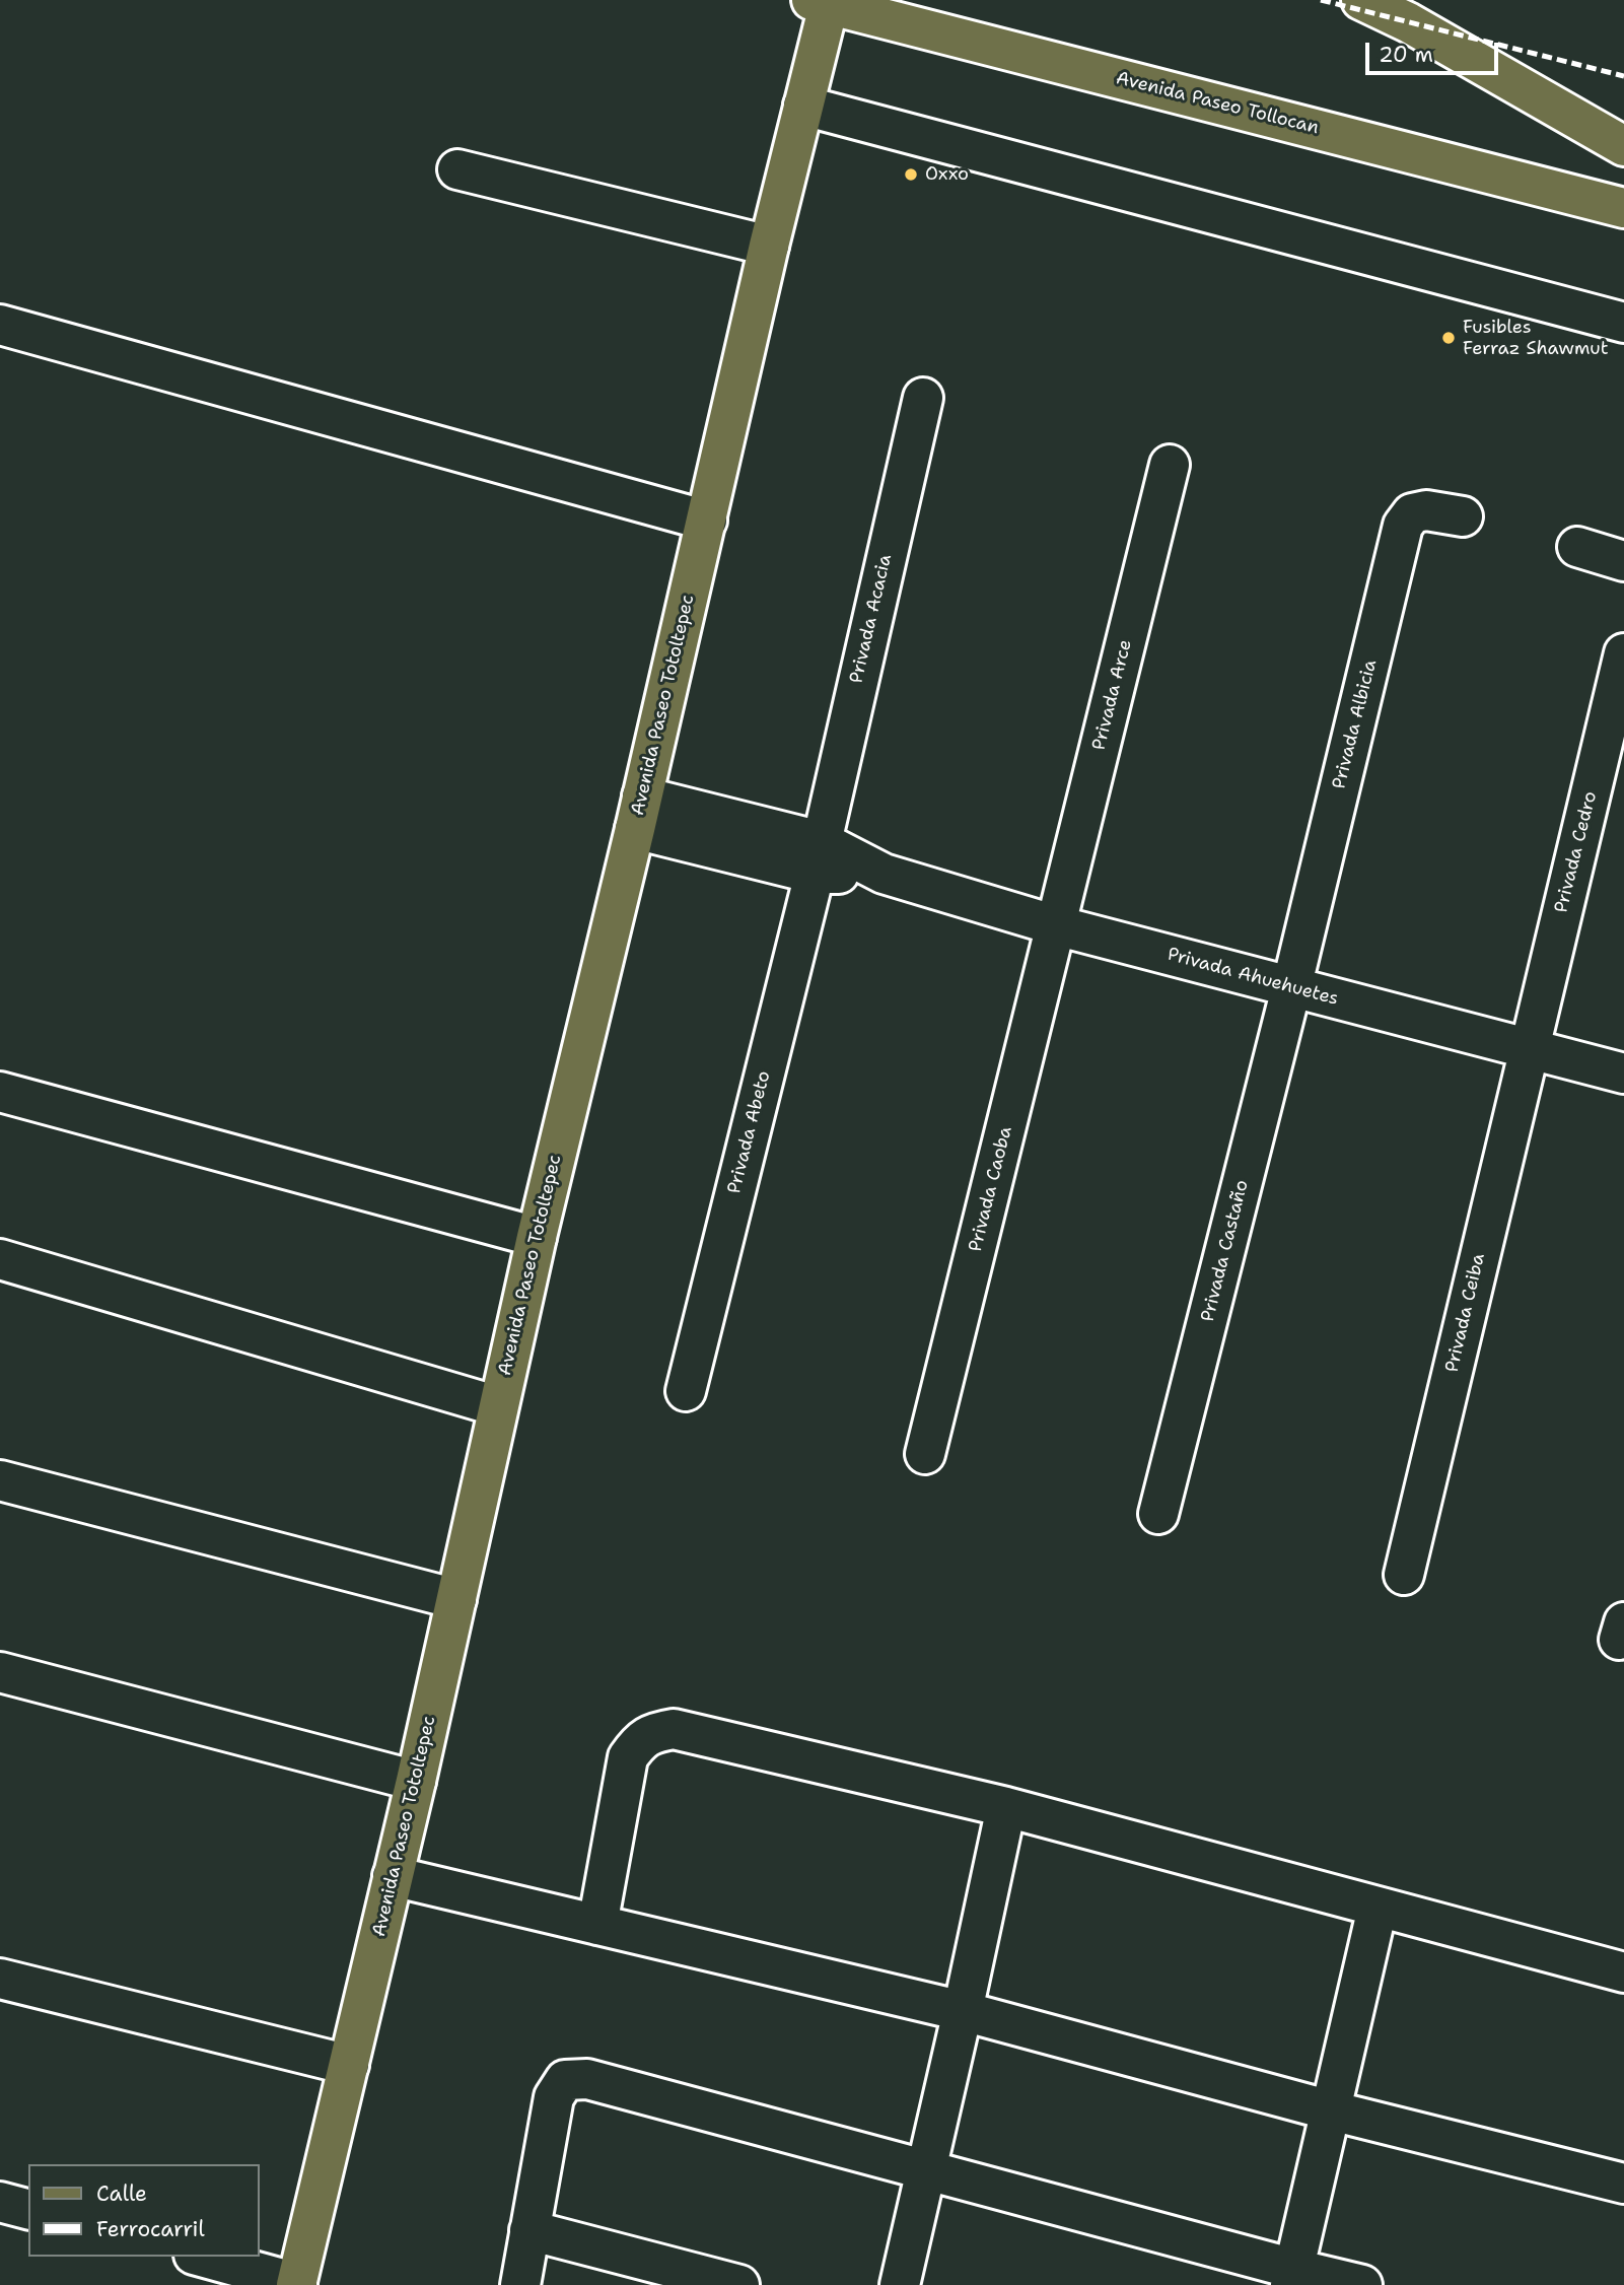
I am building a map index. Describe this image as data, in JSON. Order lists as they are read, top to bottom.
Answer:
{
  "streets": {
    "main road": ["Avenida Paseo Tollocan", "Avenida Paseo Totoltepec"],
    "street": [
      "Privada Acacia",
      "Privada Arce",
      "Privada Albicia",
      "Privada Cedro",
      "Privada Ahuehuetes",
      "Privada Abeto",
      "Privada Caoba",
      "Privada Castaño",
      "Privada Ceiba"
    ]
  },
  "crossings": [
    ["Avenida Paseo Tollocan", "Avenida Paseo Totoltepec"],
    ["Privada Acacia", "Privada Ahuehuetes"],
    ["Privada Acacia", "Privada Abeto"],
    ["Privada Arce", "Privada Ahuehuetes"],
    ["Privada Arce", "Privada Caoba"],
    ["Avenida Paseo Totoltepec", "Privada Ahuehuetes"],
    ["Privada Albicia", "Privada Ahuehuetes"],
    ["Privada Albicia", "Privada Castaño"],
    ["Privada Cedro", "Privada Ahuehuetes"],
    ["Privada Cedro", "Privada Ceiba"],
    ["Privada Ahuehuetes", "Privada Abeto"],
    ["Privada Ahuehuetes", "Privada Caoba"],
    ["Privada Ahuehuetes", "Privada Castaño"],
    ["Privada Ahuehuetes", "Privada Ceiba"]
  ],
  "places": ["Oxxo", "Fusibles Ferraz Shawmut"],
  "legend": ["Calle", "Ferrocarril"],
  "scale_bar": "20 m"
}
